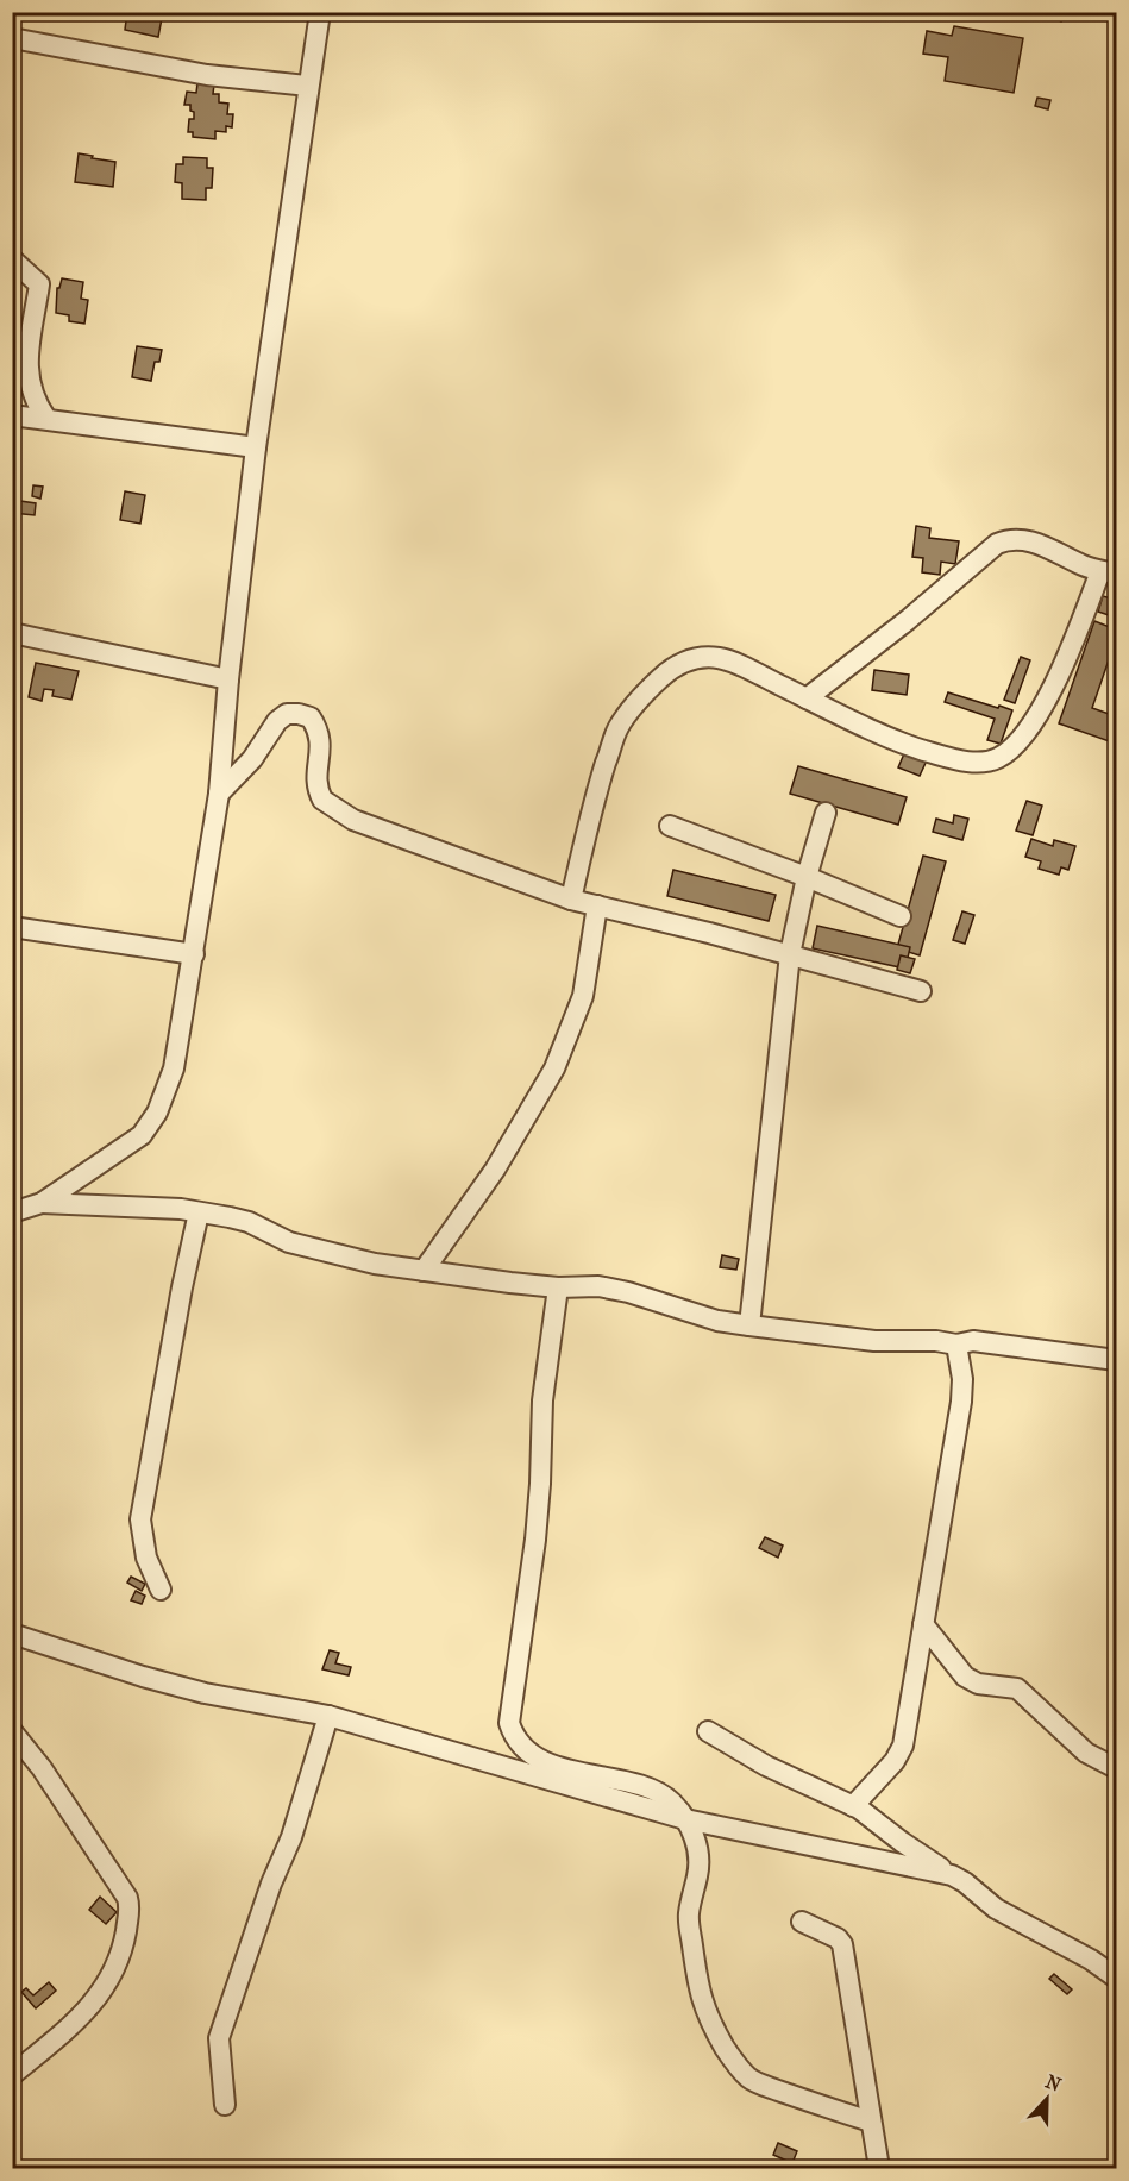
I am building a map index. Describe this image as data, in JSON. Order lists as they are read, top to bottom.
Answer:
{
  "north": "top"
}
